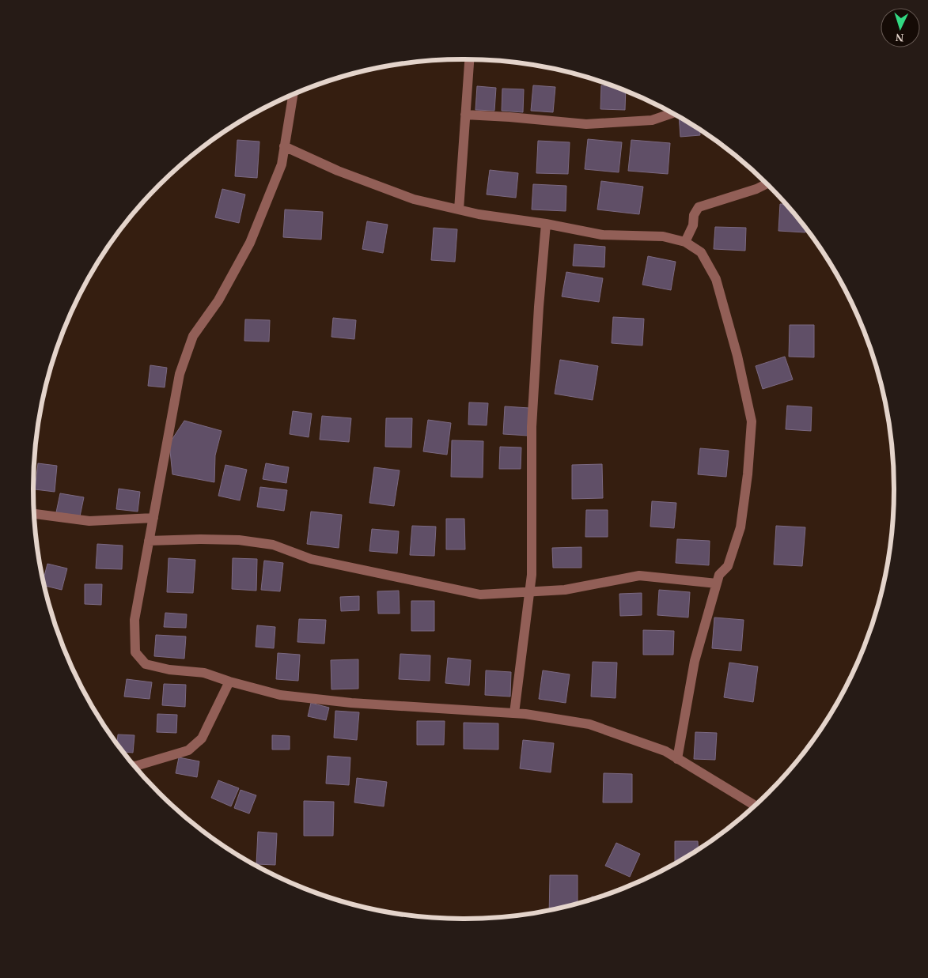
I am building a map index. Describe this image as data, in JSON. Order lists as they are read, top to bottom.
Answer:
{
  "north": "bottom"
}
